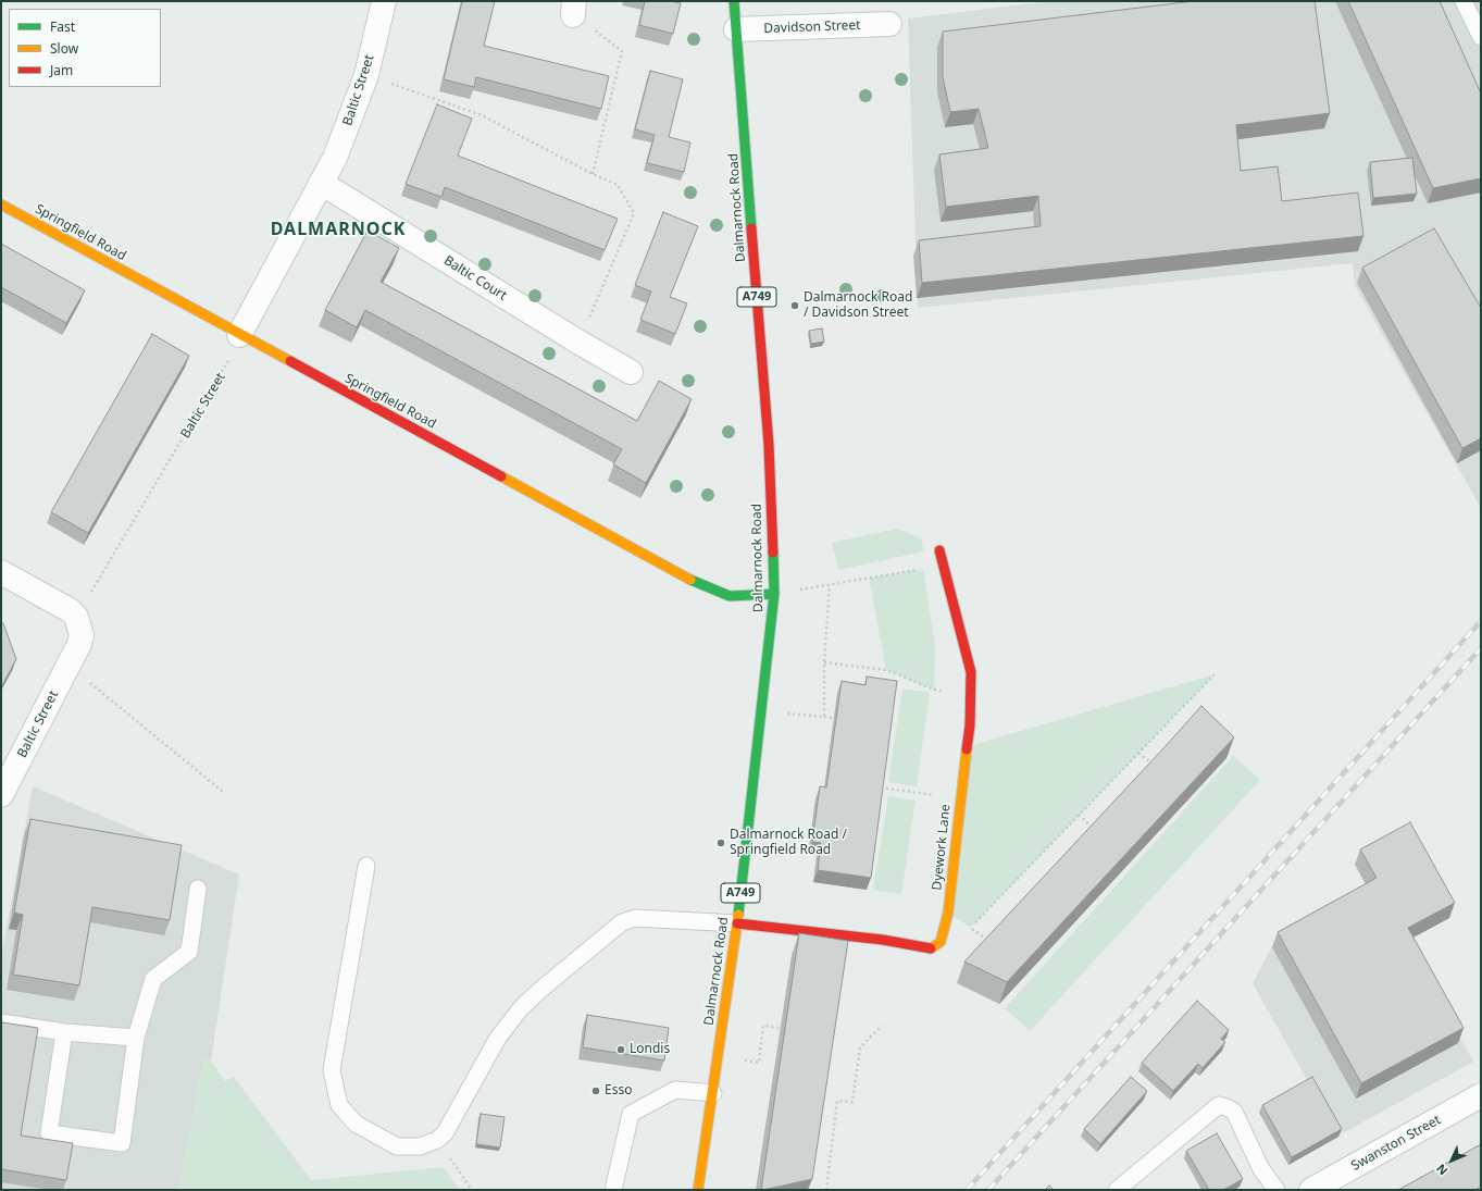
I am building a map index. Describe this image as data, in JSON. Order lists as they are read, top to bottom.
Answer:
{
  "streets": {
    "street": [
      "Davidson Street",
      "Baltic Street",
      "Dalmarnock Road",
      "Springfield Road",
      "Baltic Court",
      "A749",
      "Dyework Lane",
      "Swanston Street"
    ]
  },
  "crossings": [
    ["Davidson Street", "Dalmarnock Road"],
    ["Baltic Street", "Springfield Road"],
    ["Baltic Street", "Baltic Court"],
    ["Dalmarnock Road", "Springfield Road"],
    ["Dalmarnock Road", "Dyework Lane"]
  ],
  "districts": ["DALMARNOCK"],
  "places": [
    "Dalmarnock Road / Davidson Street",
    "Dalmarnock Road / Springfield Road",
    "Londis",
    "Esso"
  ],
  "legend": ["Fast", "Slow", "Jam"],
  "north": "bottom left"
}
